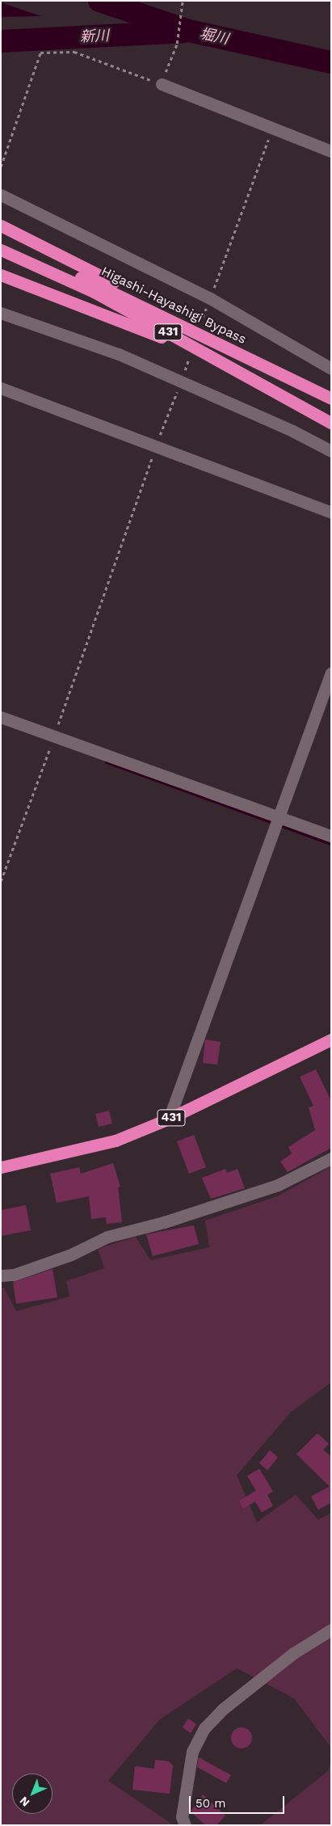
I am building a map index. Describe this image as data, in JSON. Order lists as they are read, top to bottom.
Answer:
{
  "streets": {
    "highway": ["Higashi-Hayashigi Bypass", "431"]
  },
  "water": ["新川", "堀川"],
  "scale_bar": "50 m",
  "north": "bottom left"
}
